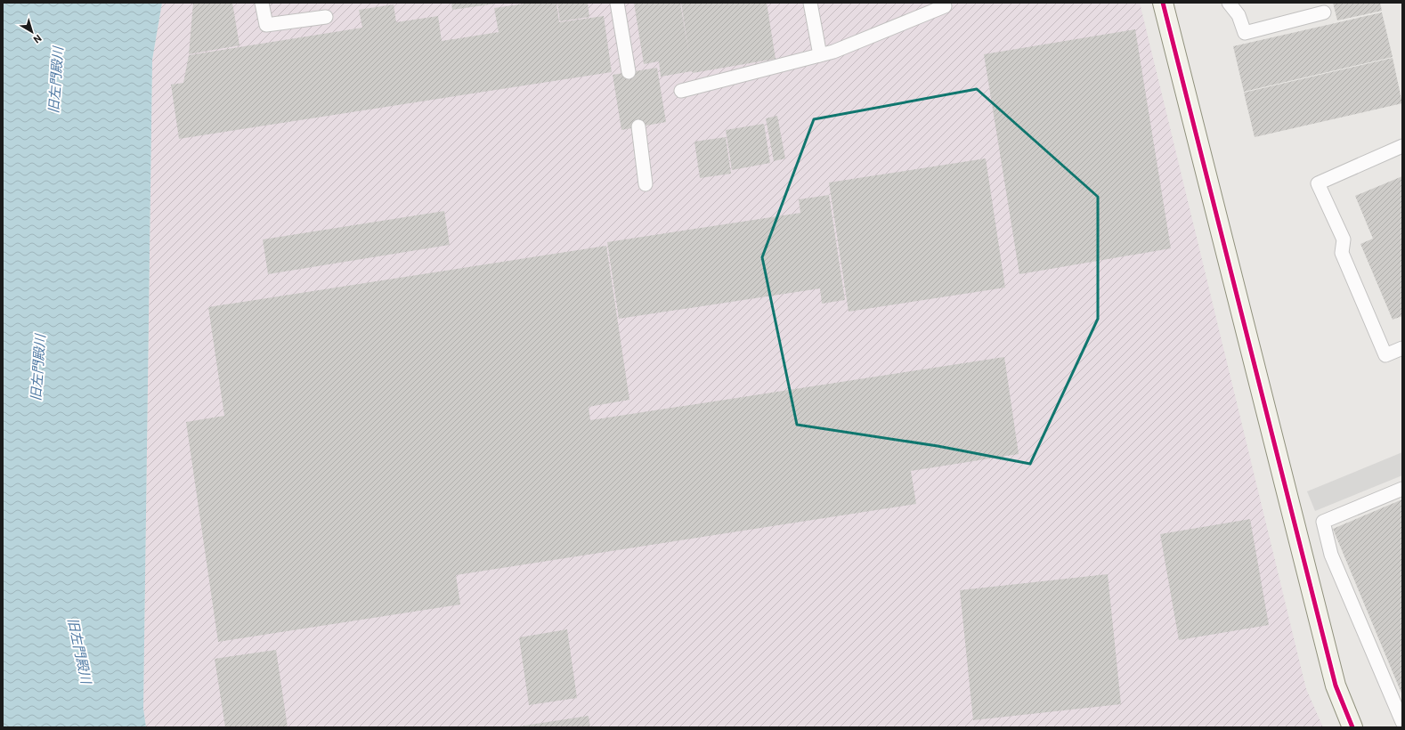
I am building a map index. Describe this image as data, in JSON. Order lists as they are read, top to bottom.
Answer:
{
  "water": ["旧左門殿川"],
  "north": "bottom right"
}
